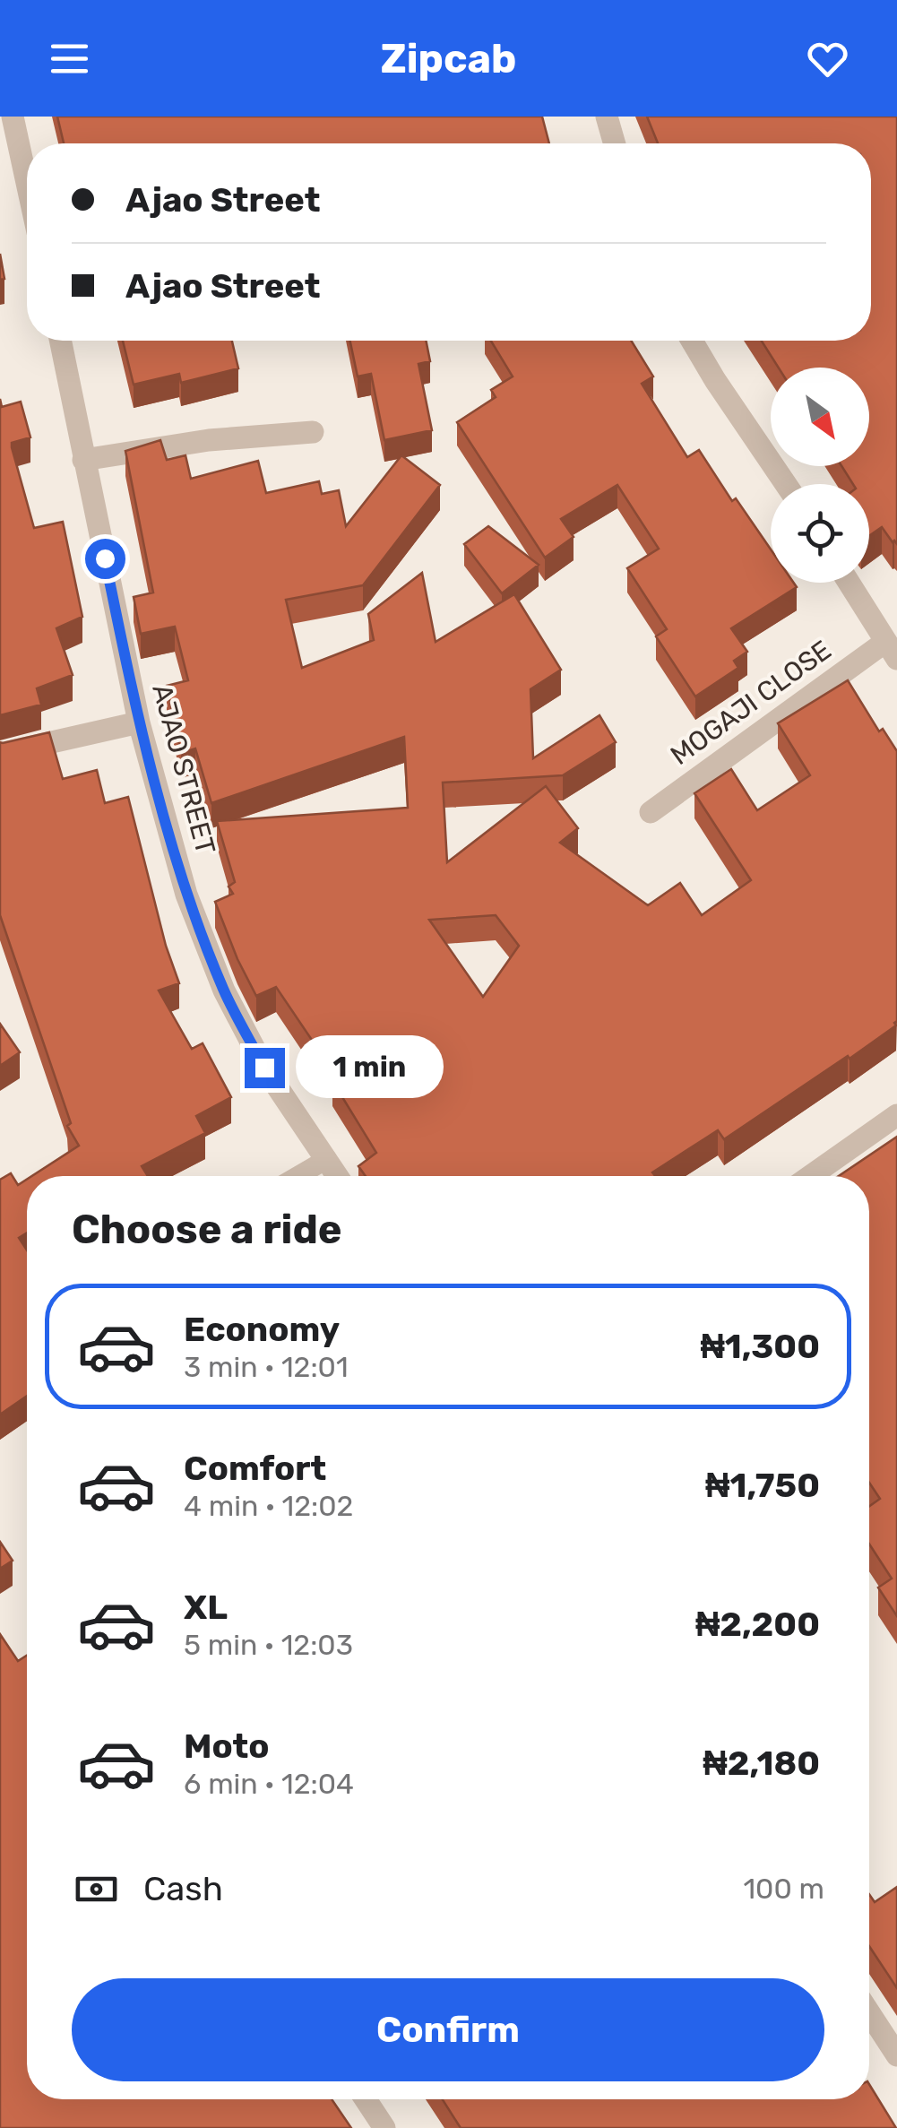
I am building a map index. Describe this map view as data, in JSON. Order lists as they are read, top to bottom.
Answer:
{
  "streets": {
    "street": ["MOGAJI CLOSE", "AJAO STREET"]
  },
  "north": "bottom right",
  "page": {
    "header": "Zipcab",
    "banner": ["Ajao Street", "Ajao Street"],
    "bubble": "1 min",
    "heading": "Choose a ride",
    "list": [
      {
        "name": "Economy",
        "note": "3 min · 12:01",
        "value": "₦1,300"
      },
      {
        "name": "Comfort",
        "note": "4 min · 12:02",
        "value": "₦1,750"
      },
      {
        "name": "XL",
        "note": "5 min · 12:03",
        "value": "₦2,200"
      },
      {
        "name": "Moto",
        "note": "6 min · 12:04",
        "value": "₦2,180"
      }
    ],
    "pay": ["Cash", "100 m"],
    "buttons": "Confirm"
  }
}
